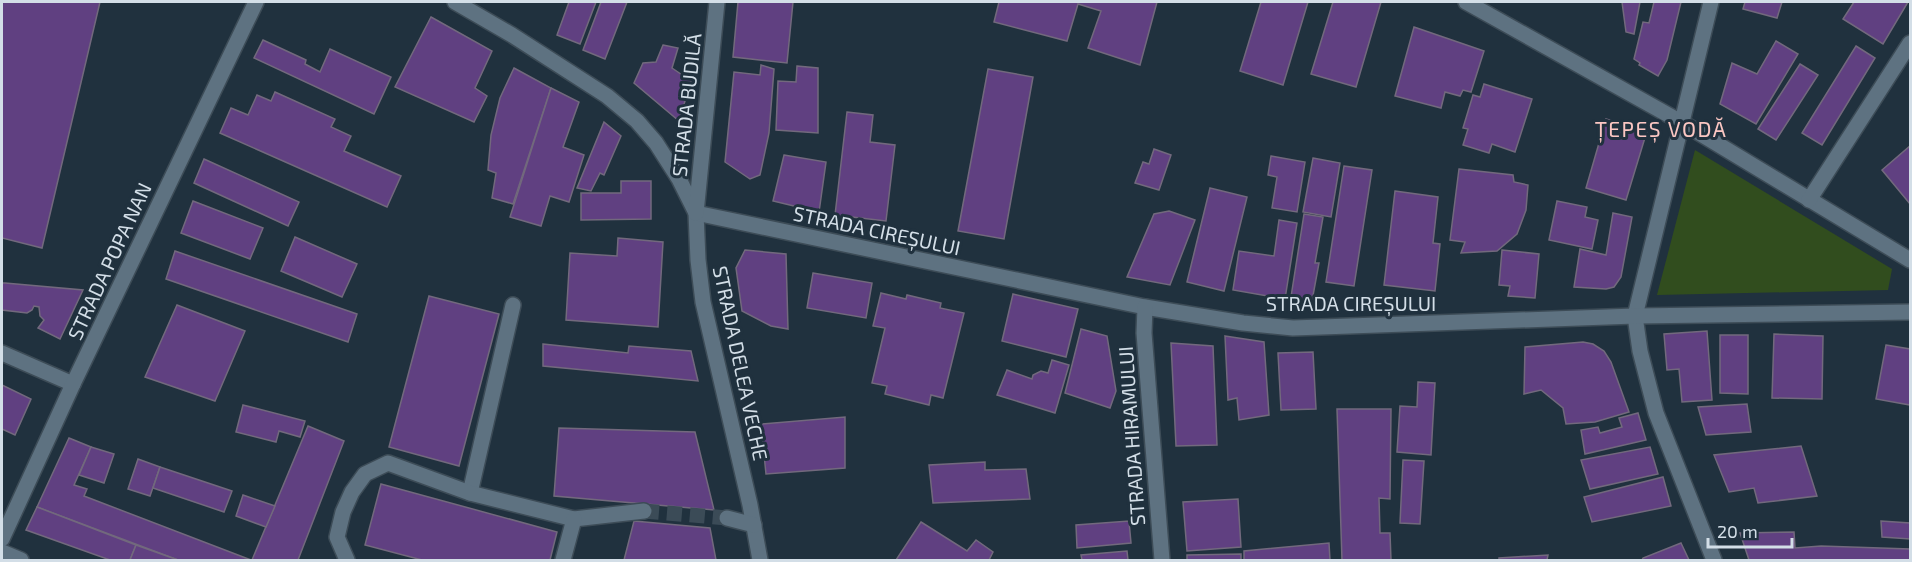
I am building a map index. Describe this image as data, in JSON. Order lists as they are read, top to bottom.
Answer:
{
  "streets": {
    "street": [
      "STRADA BUDILĂ",
      "STRADA CIREȘULUI",
      "STRADA POPA NAN",
      "STRADA DELEA VECHE",
      "STRADA HIRAMULUI"
    ]
  },
  "crossings": [
    ["STRADA BUDILĂ", "STRADA CIREȘULUI"],
    ["STRADA BUDILĂ", "STRADA DELEA VECHE"],
    ["STRADA CIREȘULUI", "STRADA DELEA VECHE"],
    ["STRADA CIREȘULUI", "STRADA HIRAMULUI"]
  ],
  "districts": ["ȚEPEȘ VODĂ"],
  "scale_bar": "20 m"
}
